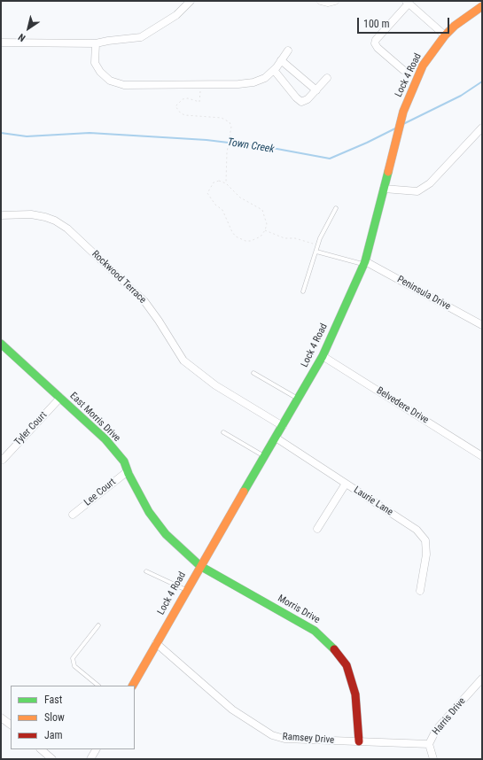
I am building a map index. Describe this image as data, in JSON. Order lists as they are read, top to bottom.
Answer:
{
  "streets": {
    "street": [
      "Lock 4 Road",
      "Rockwood Terrace",
      "Peninsula Drive",
      "Belvedere Drive",
      "East Morris Drive",
      "Tyler Court",
      "Lee Court",
      "Laurie Lane",
      "Morris Drive",
      "Harris Drive",
      "Ramsey Drive"
    ]
  },
  "crossings": [
    ["Lock 4 Road", "Rockwood Terrace"],
    ["Lock 4 Road", "Peninsula Drive"],
    ["Lock 4 Road", "Belvedere Drive"],
    ["Lock 4 Road", "East Morris Drive"],
    ["Lock 4 Road", "Laurie Lane"],
    ["Lock 4 Road", "Morris Drive"],
    ["Lock 4 Road", "Ramsey Drive"],
    ["East Morris Drive", "Tyler Court"],
    ["East Morris Drive", "Lee Court"],
    ["East Morris Drive", "Morris Drive"],
    ["Morris Drive", "Ramsey Drive"],
    ["Harris Drive", "Ramsey Drive"]
  ],
  "water": ["Town Creek"],
  "legend": ["Fast", "Slow", "Jam"],
  "scale_bar": "100 m",
  "north": "bottom left"
}
